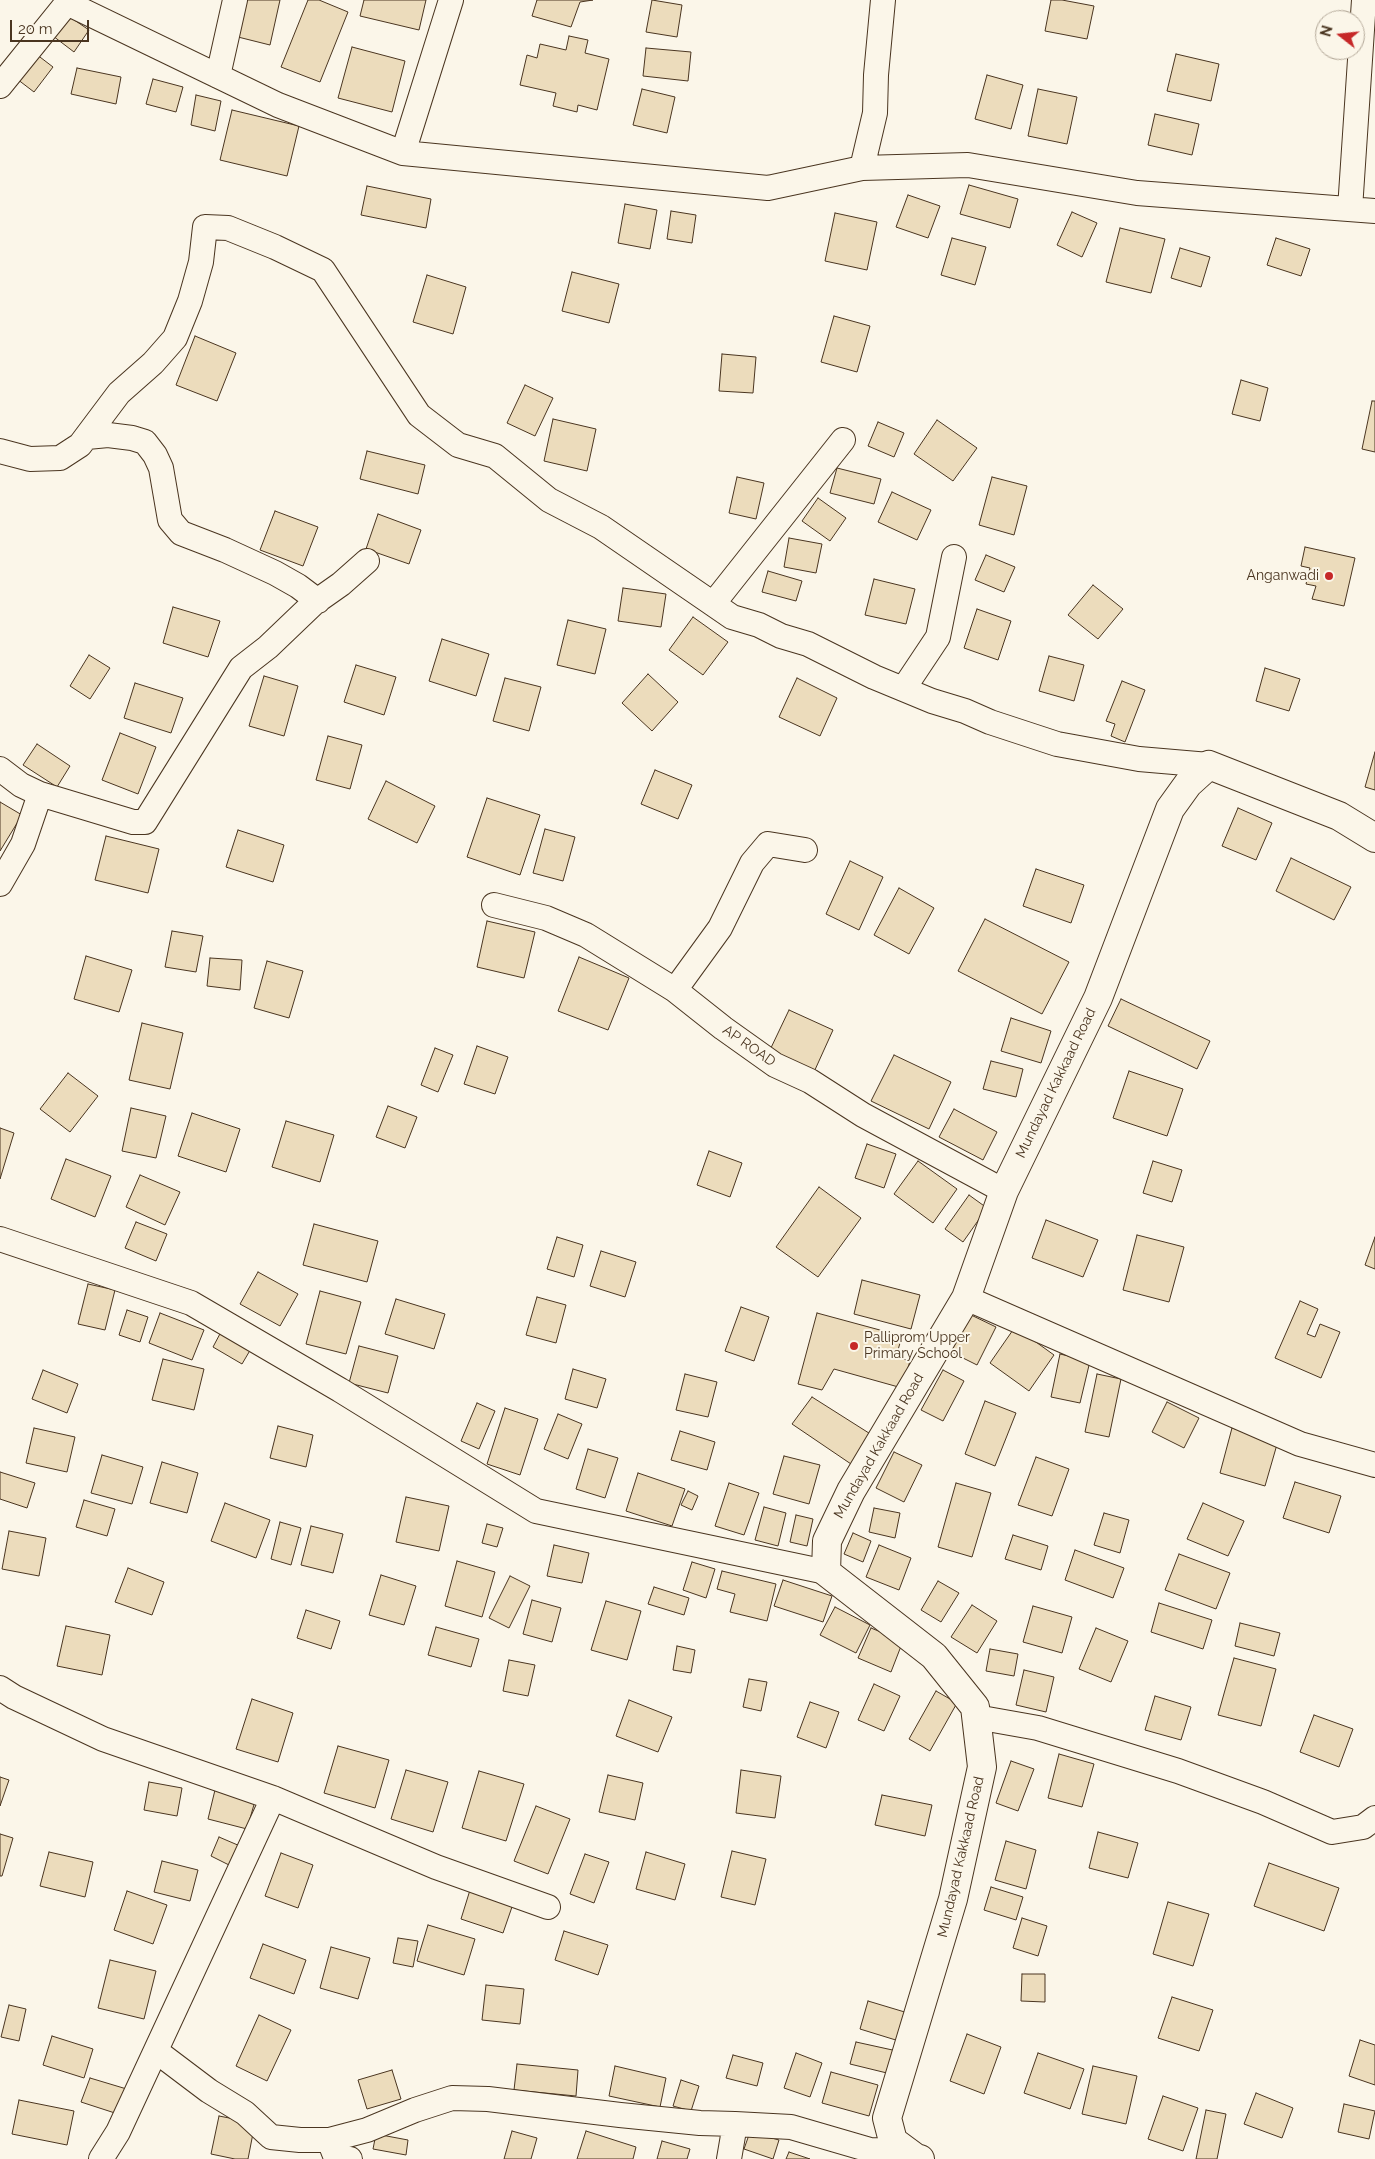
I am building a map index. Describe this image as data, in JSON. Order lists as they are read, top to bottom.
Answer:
{
  "streets": {
    "main road": ["Mundayad Kakkaad Road"],
    "street": ["AP ROAD"]
  },
  "crossings": [
    ["AP ROAD", "Mundayad Kakkaad Road"]
  ],
  "places": ["Anganwadi", "Palliprom Upper Primary School"],
  "scale_bar": "20 m",
  "north": "left"
}
